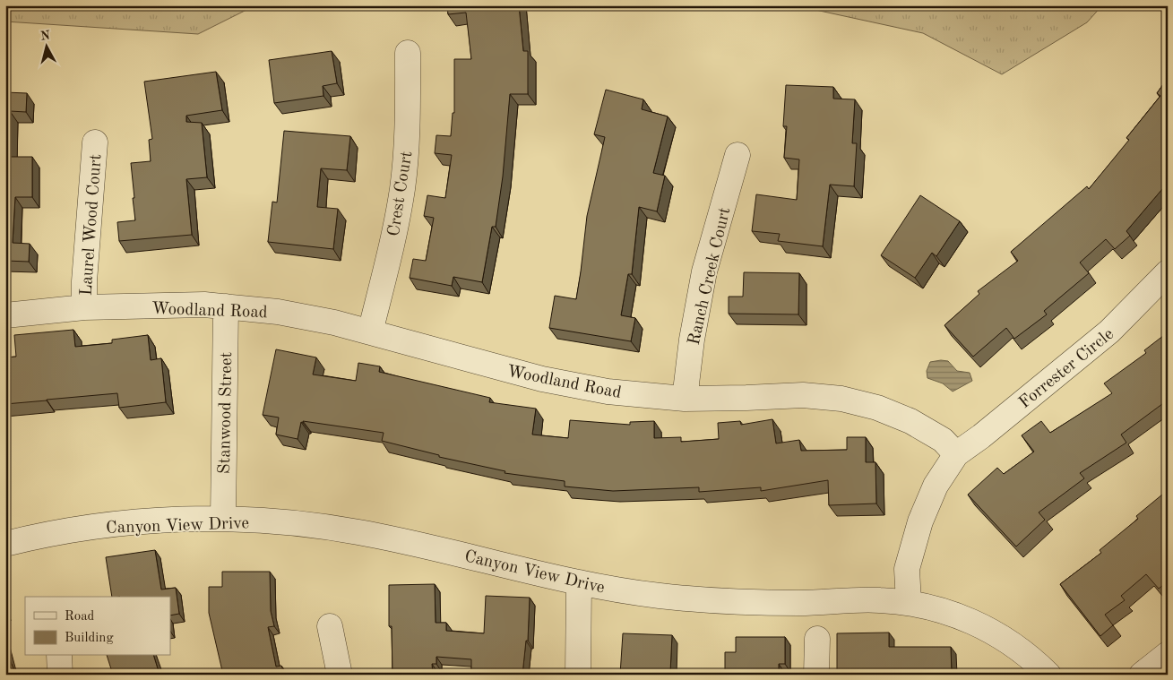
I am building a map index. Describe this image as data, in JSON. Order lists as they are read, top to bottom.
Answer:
{
  "streets": {
    "street": [
      "Crest Court",
      "Laurel Wood Court",
      "Ranch Creek Court",
      "Woodland Road",
      "Forrester Circle",
      "Stanwood Street",
      "Canyon View Drive"
    ]
  },
  "crossings": [
    ["Crest Court", "Woodland Road"],
    ["Laurel Wood Court", "Woodland Road"],
    ["Ranch Creek Court", "Woodland Road"],
    ["Woodland Road", "Forrester Circle"],
    ["Woodland Road", "Stanwood Street"],
    ["Stanwood Street", "Canyon View Drive"]
  ],
  "legend": ["Road", "Building"],
  "north": "top"
}
